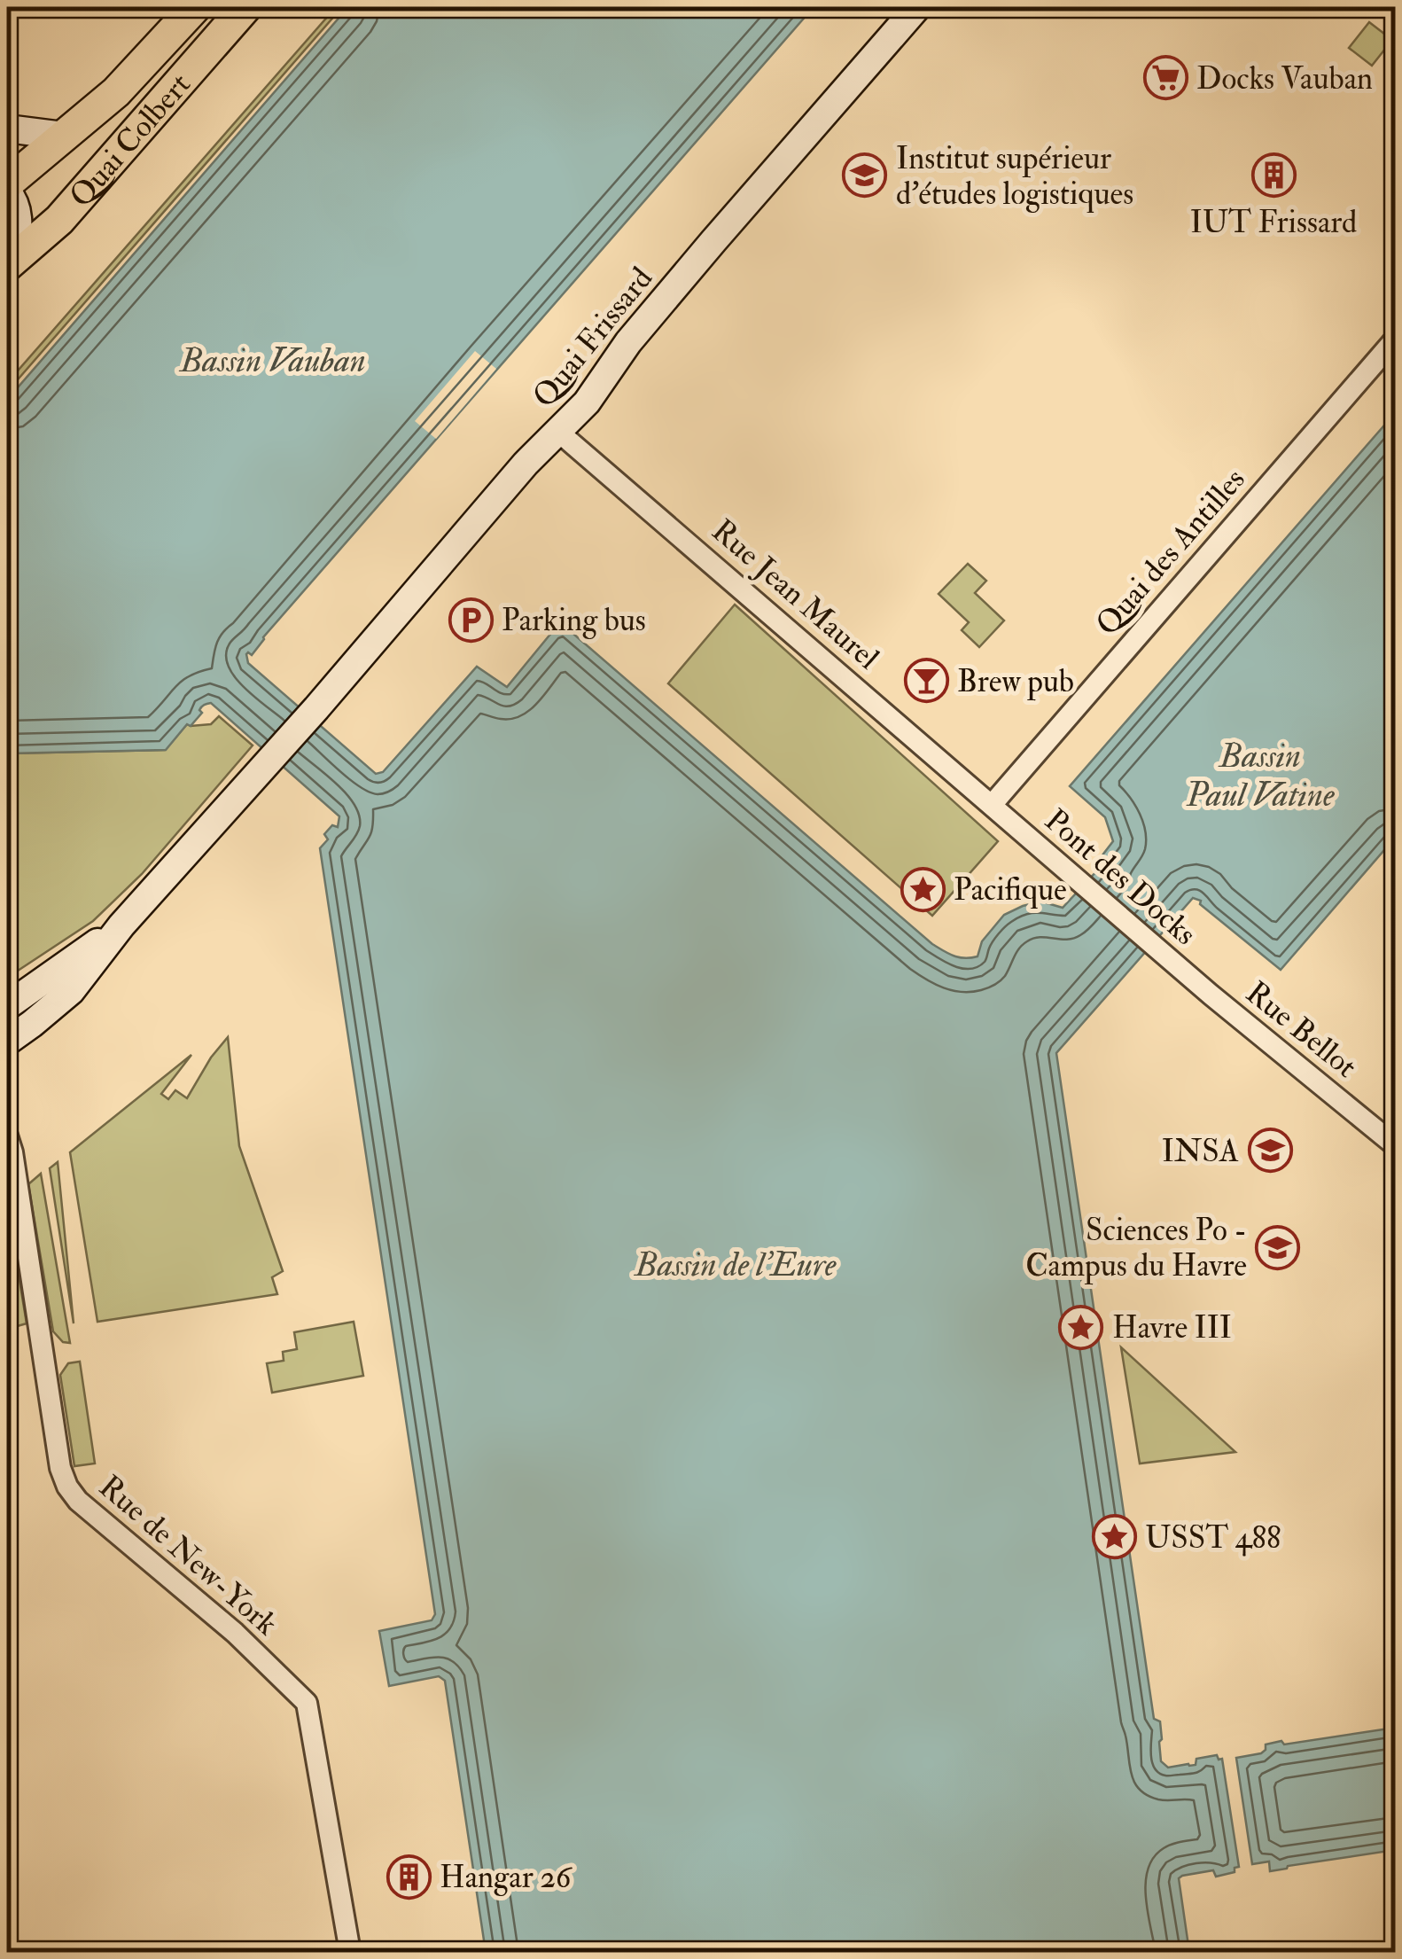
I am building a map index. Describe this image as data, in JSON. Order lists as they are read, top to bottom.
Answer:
{
  "streets": {
    "main road": ["Quai Colbert"],
    "street": [
      "Quai Frissard",
      "Quai des Antilles",
      "Rue Jean Maurel",
      "Pont des Docks",
      "Rue Bellot",
      "Rue de New-York"
    ]
  },
  "crossings": [
    ["Quai Frissard", "Rue Jean Maurel"],
    ["Quai des Antilles", "Rue Jean Maurel"],
    ["Quai des Antilles", "Pont des Docks"],
    ["Rue Jean Maurel", "Pont des Docks"],
    ["Pont des Docks", "Rue Bellot"]
  ],
  "water": ["Bassin Vauban", "Bassin Paul Vatine", "Bassin de l'Eure"],
  "places": {
    "supermarket": ["Docks Vauban"],
    "school or university": ["Institut supérieur d'études logistiques", "INSA", "Sciences Po - Campus du Havre"],
    "building": ["IUT Frissard", "Hangar 26"],
    "parking": ["Parking bus"],
    "bar": ["Brew pub"],
    "place": ["Pacifique", "Havre III", "USST 488"]
  }
}
